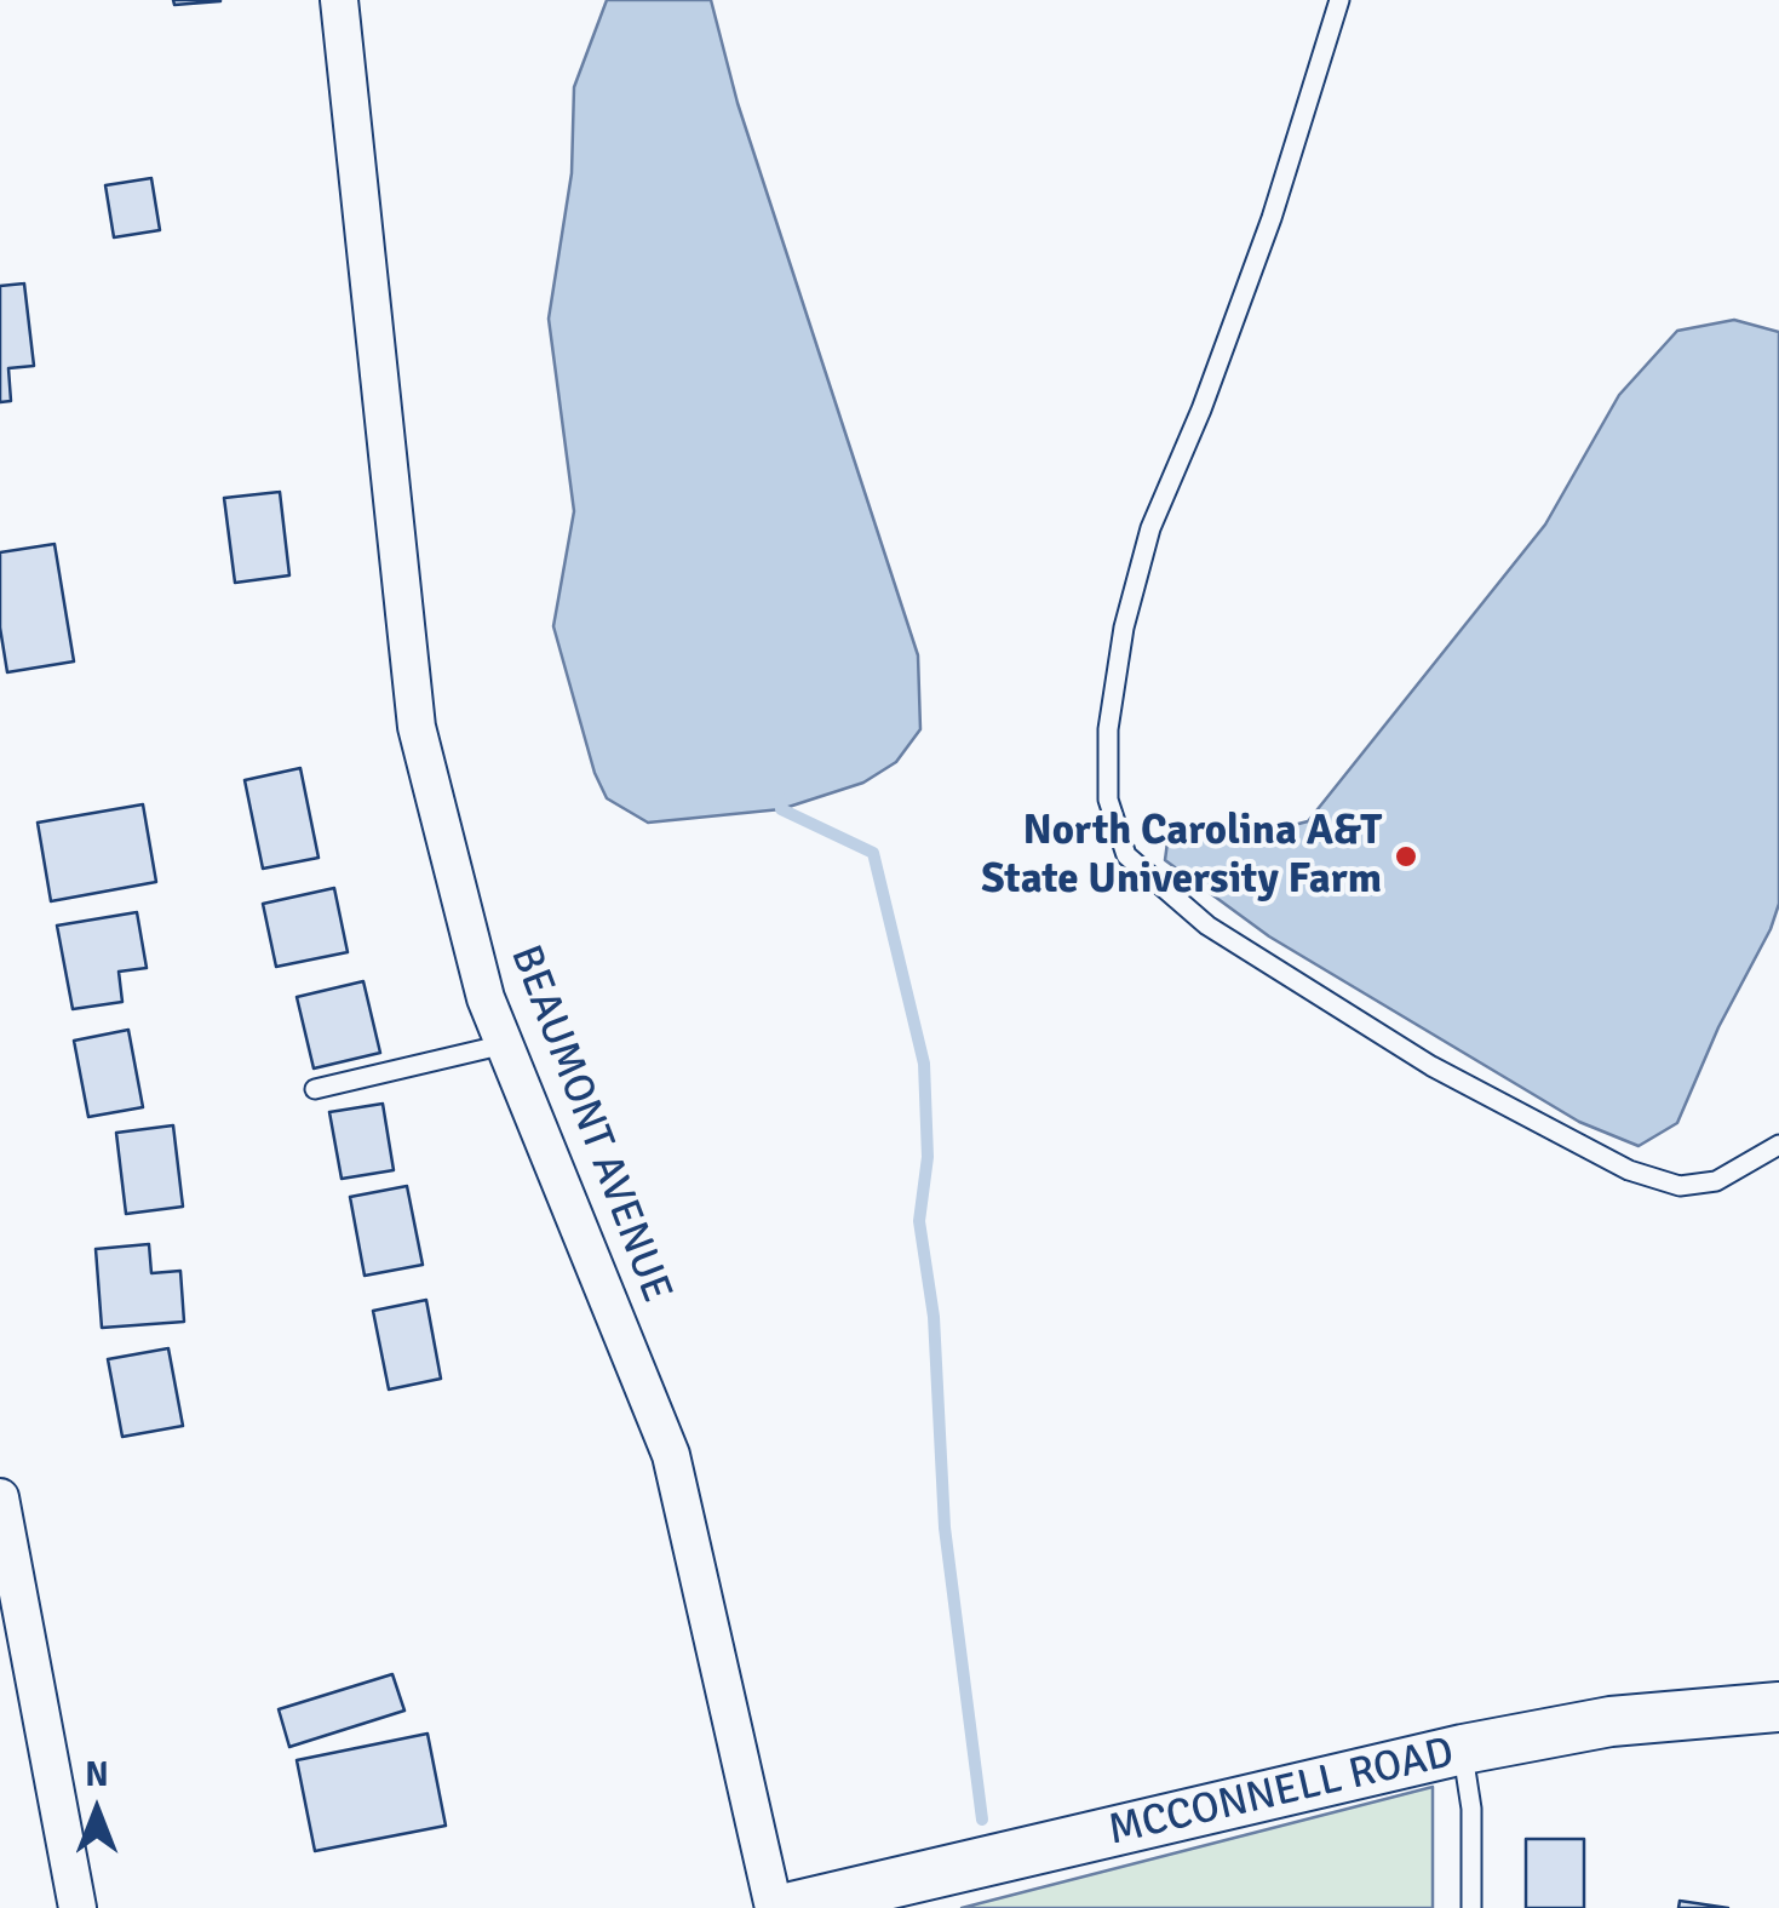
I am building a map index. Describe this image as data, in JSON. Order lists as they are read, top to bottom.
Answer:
{
  "streets": {
    "street": ["BEAUMONT AVENUE", "MCCONNELL ROAD"]
  },
  "places": ["North Carolina A&T State University Farm"],
  "north": "top"
}
